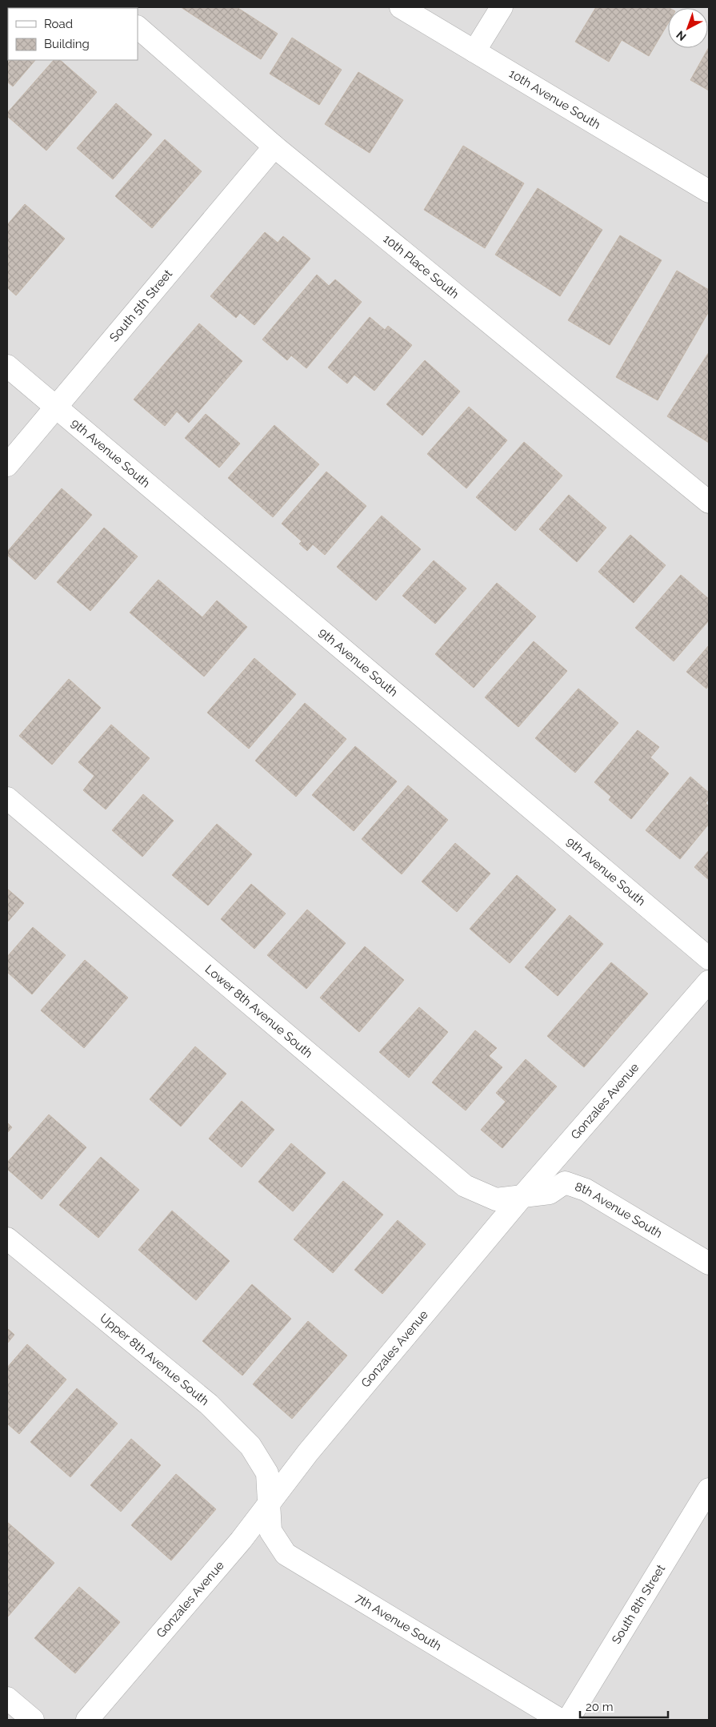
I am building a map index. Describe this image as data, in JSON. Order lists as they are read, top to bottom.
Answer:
{
  "streets": {
    "street": [
      "10th Avenue South",
      "10th Place South",
      "South 5th Street",
      "9th Avenue South",
      "Lower 8th Avenue South",
      "Gonzales Avenue",
      "8th Avenue South",
      "Upper 8th Avenue South",
      "South 8th Street",
      "7th Avenue South"
    ]
  },
  "crossings": [
    ["10th Place South", "South 5th Street"],
    ["South 5th Street", "9th Avenue South"],
    ["Lower 8th Avenue South", "Gonzales Avenue"],
    ["Lower 8th Avenue South", "8th Avenue South"],
    ["Gonzales Avenue", "8th Avenue South"],
    ["Gonzales Avenue", "Upper 8th Avenue South"],
    ["Gonzales Avenue", "7th Avenue South"],
    ["Upper 8th Avenue South", "7th Avenue South"]
  ],
  "legend": ["Road", "Building"],
  "scale_bar": "20 m",
  "north": "bottom left"
}
